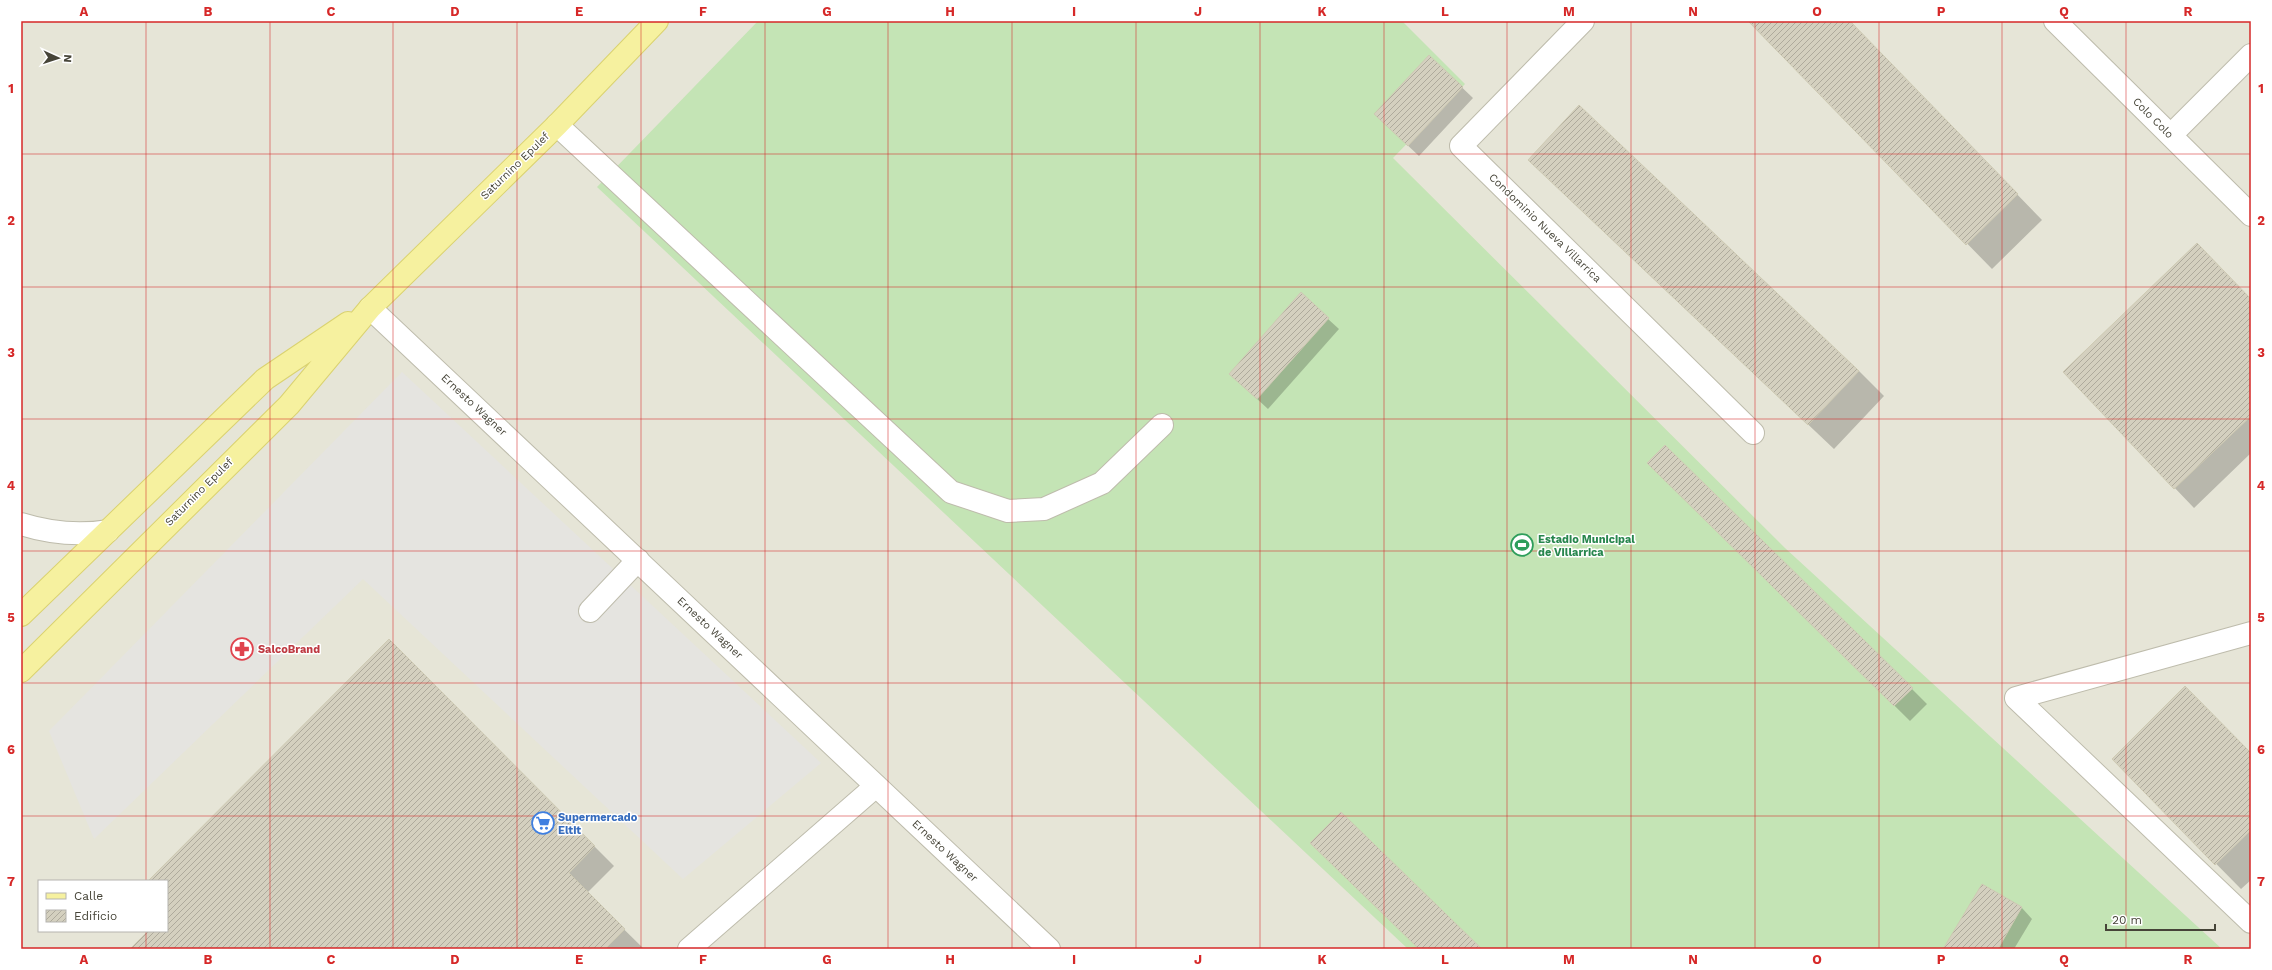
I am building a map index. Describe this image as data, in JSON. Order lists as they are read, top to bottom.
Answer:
{
  "streets": {
    "main road": ["Saturnino Epulef"],
    "street": ["Colo Colo", "Condominio Nueva Villarrica", "Ernesto Wagner"]
  },
  "crossings": [
    ["Saturnino Epulef", "Ernesto Wagner"]
  ],
  "places": {
    "sports": ["Estadio Municipal de Villarrica"],
    "pharmacy": ["SalcoBrand"],
    "supermarket": ["Supermercado Eltit"]
  },
  "legend": ["Calle", "Edificio"],
  "scale_bar": "20 m",
  "north": "right",
  "grid": {
    "columns": [
      "A",
      "B",
      "C",
      "D",
      "E",
      "F",
      "G",
      "H",
      "I",
      "J",
      "K",
      "L",
      "M",
      "N",
      "O",
      "P",
      "Q",
      "R"
    ],
    "rows": [
      "1",
      "2",
      "3",
      "4",
      "5",
      "6",
      "7"
    ]
  }
}
